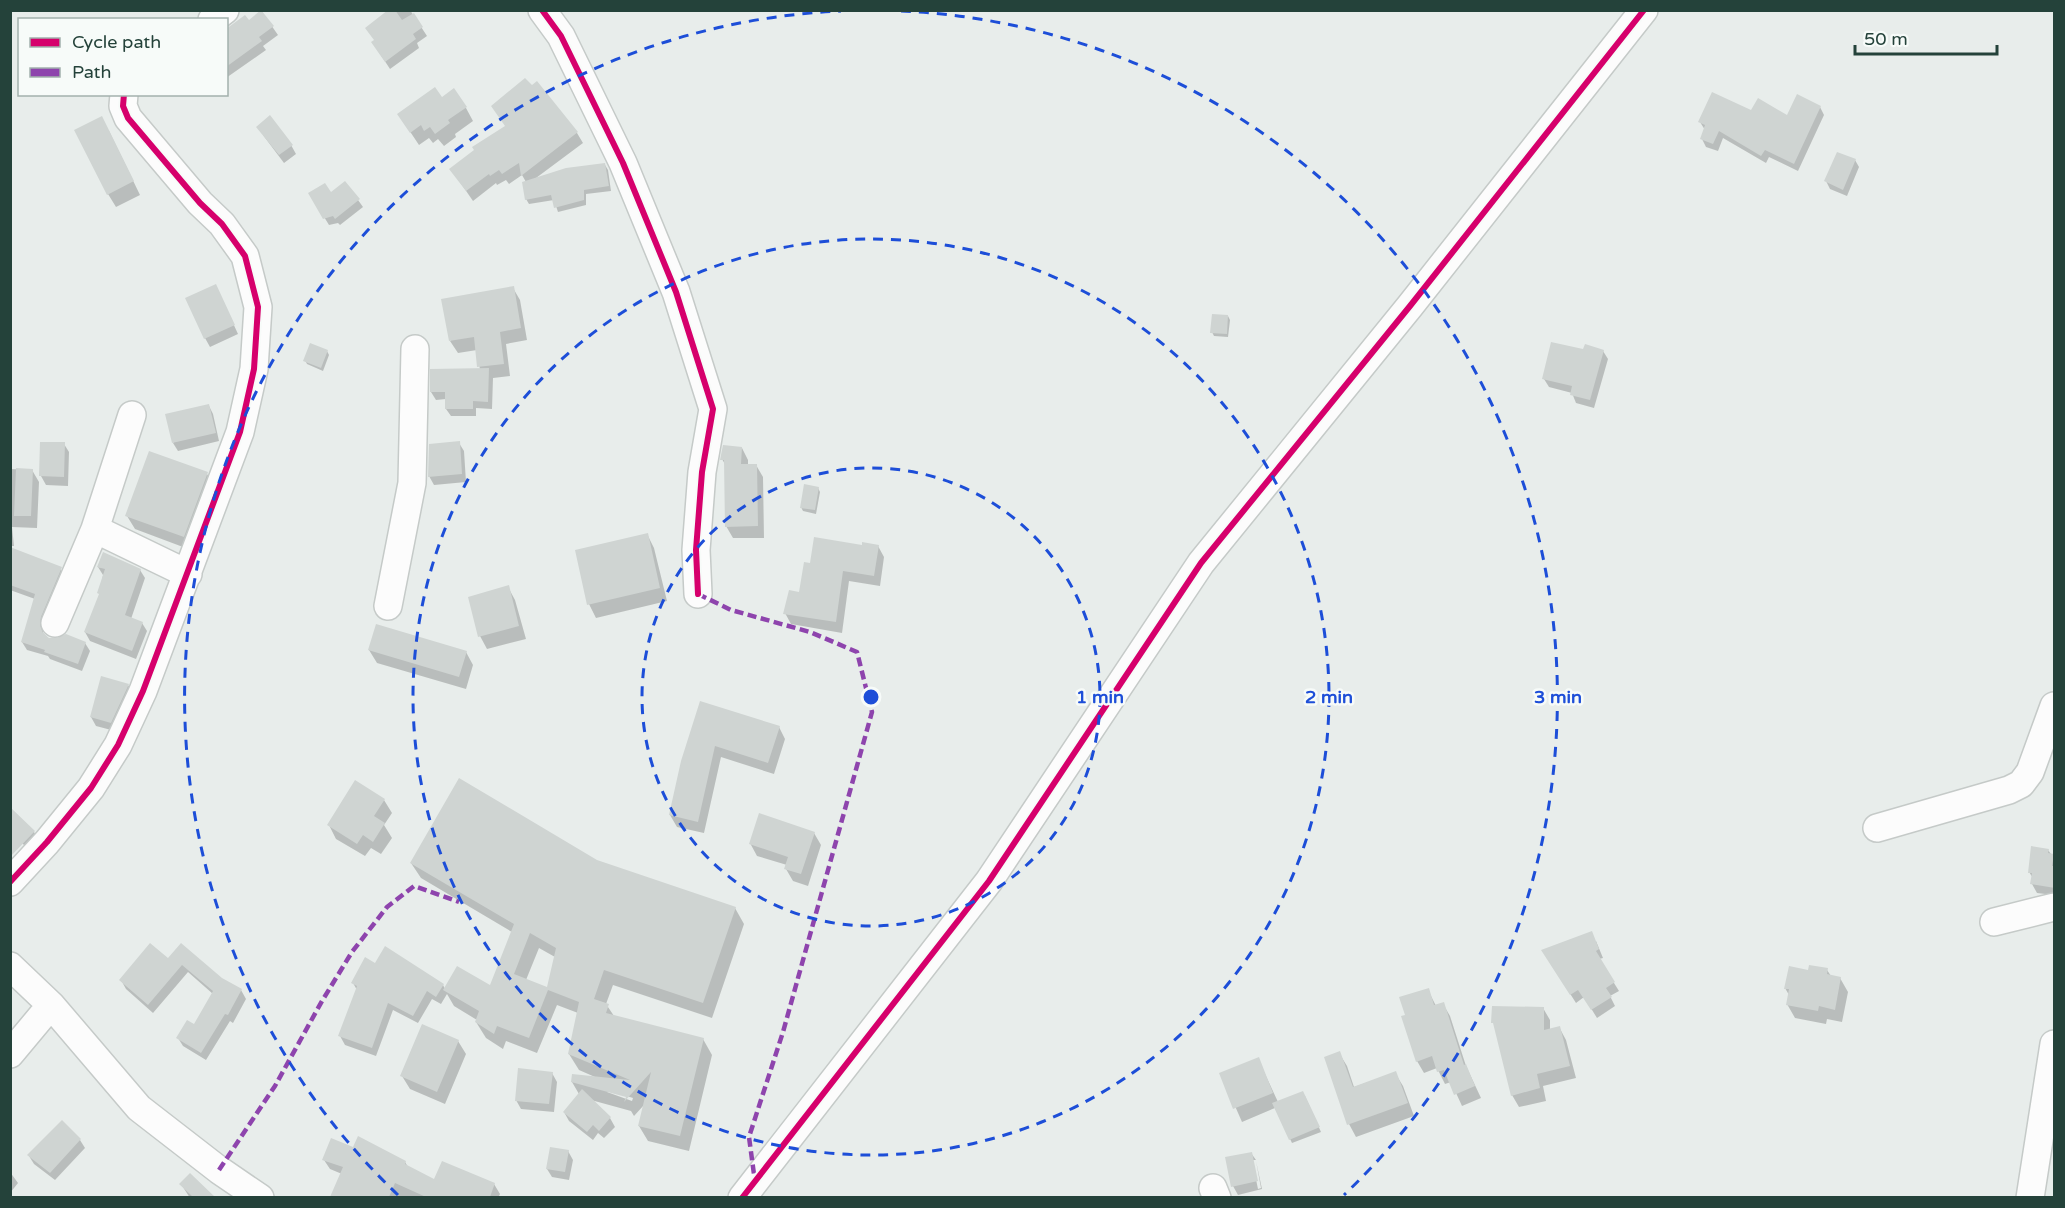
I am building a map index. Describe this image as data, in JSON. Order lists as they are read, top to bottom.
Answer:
{
  "legend": ["Cycle path", "Path"],
  "scale_bar": "50 m",
  "rings": ["1 min", "2 min", "3 min"]
}
